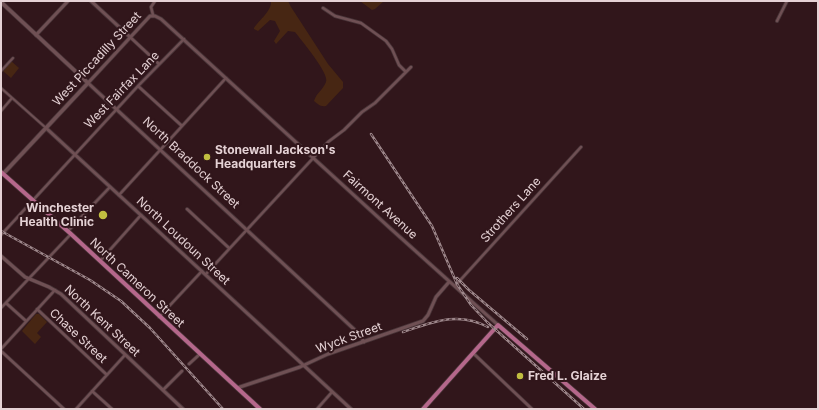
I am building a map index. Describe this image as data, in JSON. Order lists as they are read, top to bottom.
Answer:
{
  "streets": {
    "main road": [
      "West Piccadilly Street",
      "North Braddock Street",
      "Fairmont Avenue",
      "North Cameron Street"
    ],
    "street": [
      "West Fairfax Lane",
      "Strothers Lane",
      "North Loudoun Street",
      "North Kent Street",
      "Chase Street",
      "Wyck Street"
    ]
  },
  "crossings": [
    ["West Piccadilly Street", "North Braddock Street"],
    ["West Piccadilly Street", "Fairmont Avenue"],
    ["West Piccadilly Street", "North Loudoun Street"],
    ["West Piccadilly Street", "North Cameron Street"],
    ["West Fairfax Lane", "North Braddock Street"],
    ["West Fairfax Lane", "Fairmont Avenue"],
    ["West Fairfax Lane", "North Loudoun Street"],
    ["West Fairfax Lane", "North Cameron Street"],
    ["North Braddock Street", "Wyck Street"],
    ["Fairmont Avenue", "Strothers Lane"],
    ["Fairmont Avenue", "Wyck Street"],
    ["North Loudoun Street", "Wyck Street"],
    ["North Cameron Street", "Wyck Street"]
  ],
  "places": ["Stonewall Jackson's Headquarters", "Winchester Health Clinic", "Fred L. Glaize"]
}
